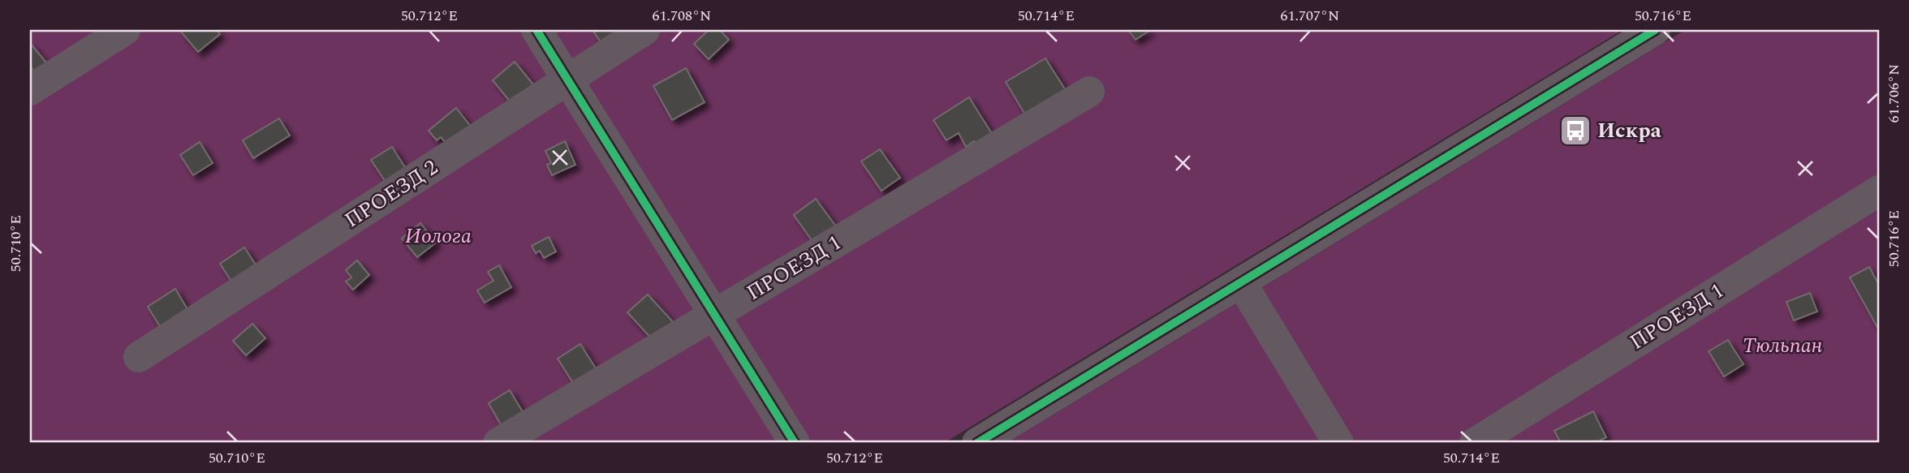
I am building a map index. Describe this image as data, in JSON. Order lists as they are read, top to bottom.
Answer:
{
  "streets": {
    "street": ["ПРОЕЗД 2", "ПРОЕЗД 1"]
  },
  "parks": ["Иолога", "Тюльпан"],
  "places": {
    "bus stop": ["Искра"]
  },
  "coordinates": [
    "50.712°E",
    "61.708°N",
    "50.714°E",
    "61.707°N",
    "50.716°E",
    "61.706°N",
    "50.710°E"
  ]
}
